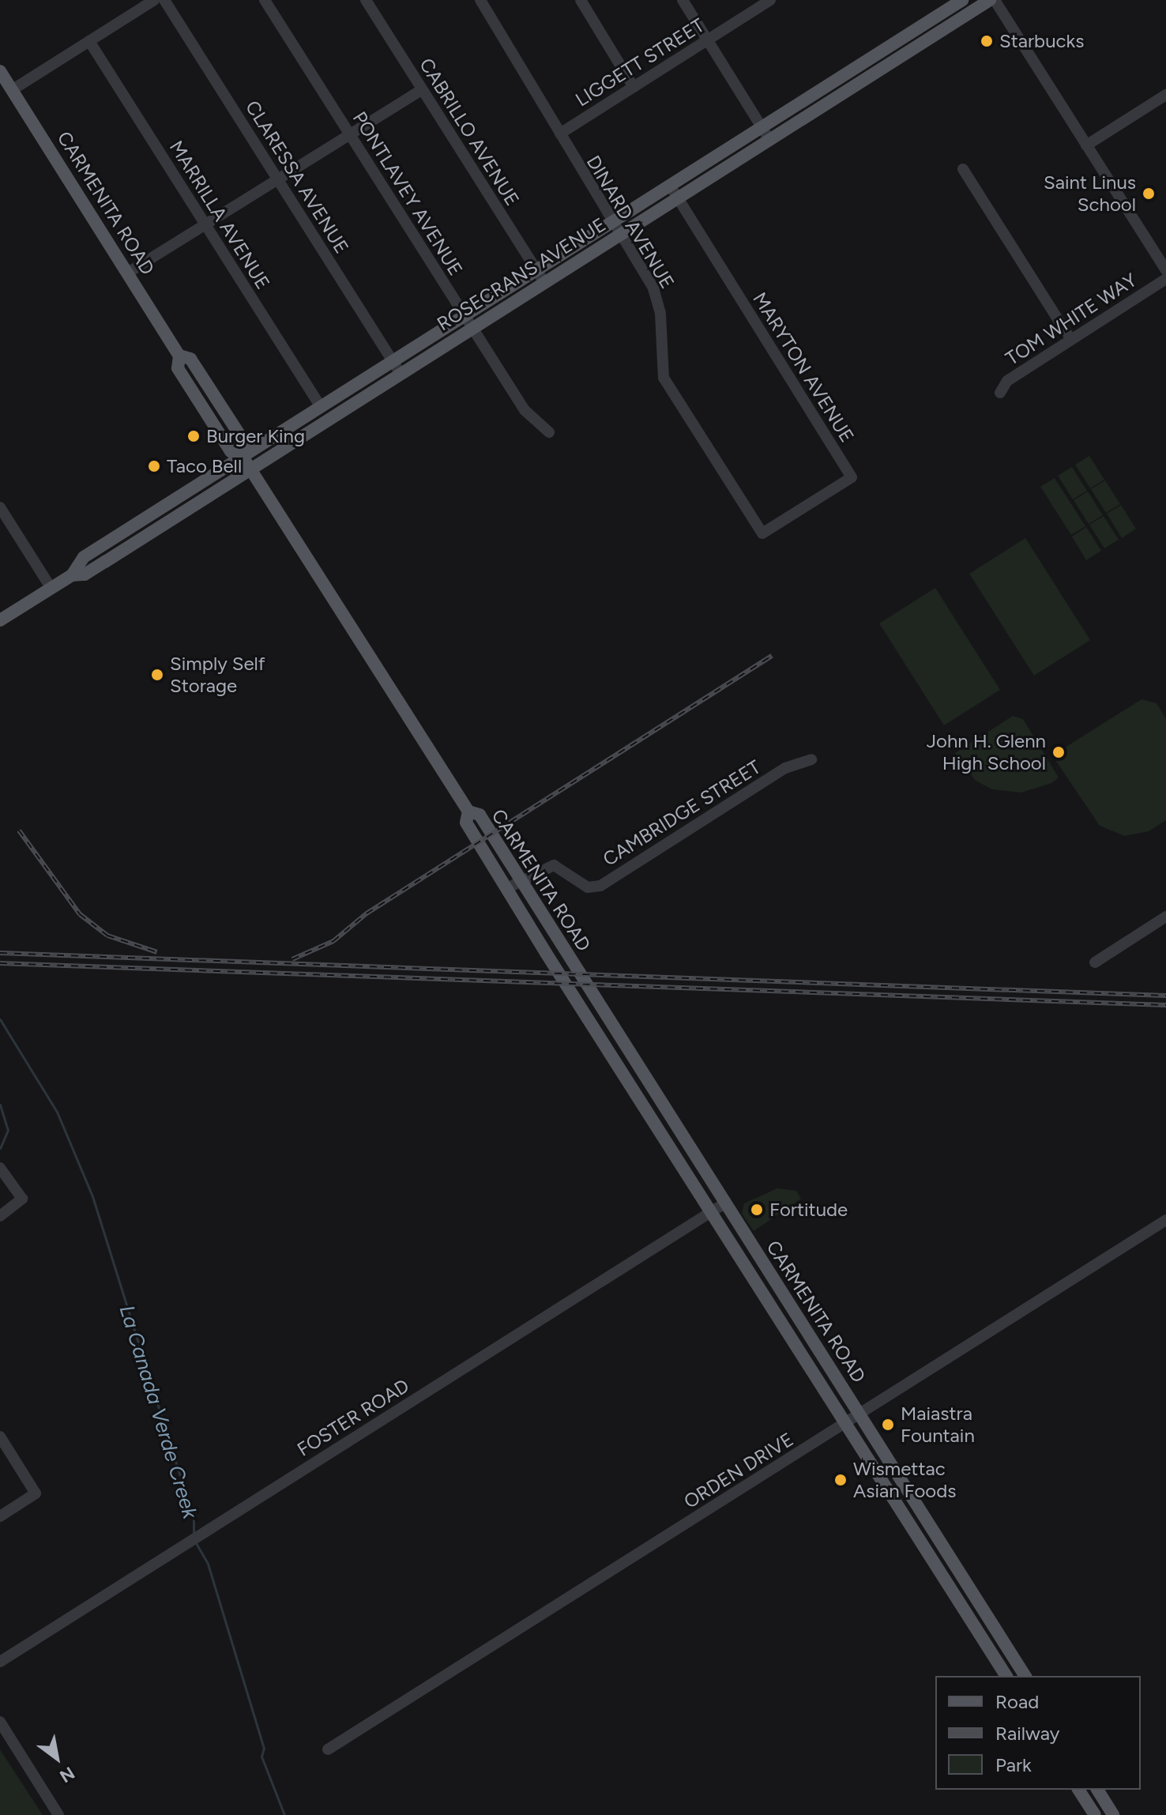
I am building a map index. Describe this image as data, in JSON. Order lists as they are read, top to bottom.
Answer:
{
  "streets": {
    "main road": ["CARMENITA ROAD", "ROSECRANS AVENUE"],
    "street": [
      "LIGGETT STREET",
      "CABRILLO AVENUE",
      "CLARESSA AVENUE",
      "PONTLAVEY AVENUE",
      "MARRILLA AVENUE",
      "DINARD AVENUE",
      "TOM WHITE WAY",
      "MARYTON AVENUE",
      "CAMBRIDGE STREET",
      "FOSTER ROAD",
      "ORDEN DRIVE"
    ]
  },
  "crossings": [
    ["LIGGETT STREET", "DINARD AVENUE"],
    ["CABRILLO AVENUE", "ROSECRANS AVENUE"],
    ["CLARESSA AVENUE", "ROSECRANS AVENUE"],
    ["PONTLAVEY AVENUE", "ROSECRANS AVENUE"],
    ["CARMENITA ROAD", "ROSECRANS AVENUE"],
    ["CARMENITA ROAD", "CAMBRIDGE STREET"],
    ["CARMENITA ROAD", "FOSTER ROAD"],
    ["CARMENITA ROAD", "ORDEN DRIVE"],
    ["MARRILLA AVENUE", "ROSECRANS AVENUE"],
    ["DINARD AVENUE", "ROSECRANS AVENUE"],
    ["DINARD AVENUE", "MARYTON AVENUE"],
    ["ROSECRANS AVENUE", "MARYTON AVENUE"]
  ],
  "water": ["La Canada Verde Creek"],
  "places": [
    "Starbucks",
    "Saint Linus School",
    "Burger King",
    "Taco Bell",
    "Simply Self Storage",
    "John H. Glenn High School",
    "Fortitude",
    "Maiastra Fountain",
    "Wismettac Asian Foods"
  ],
  "legend": ["Road", "Railway", "Park"],
  "north": "bottom right"
}
